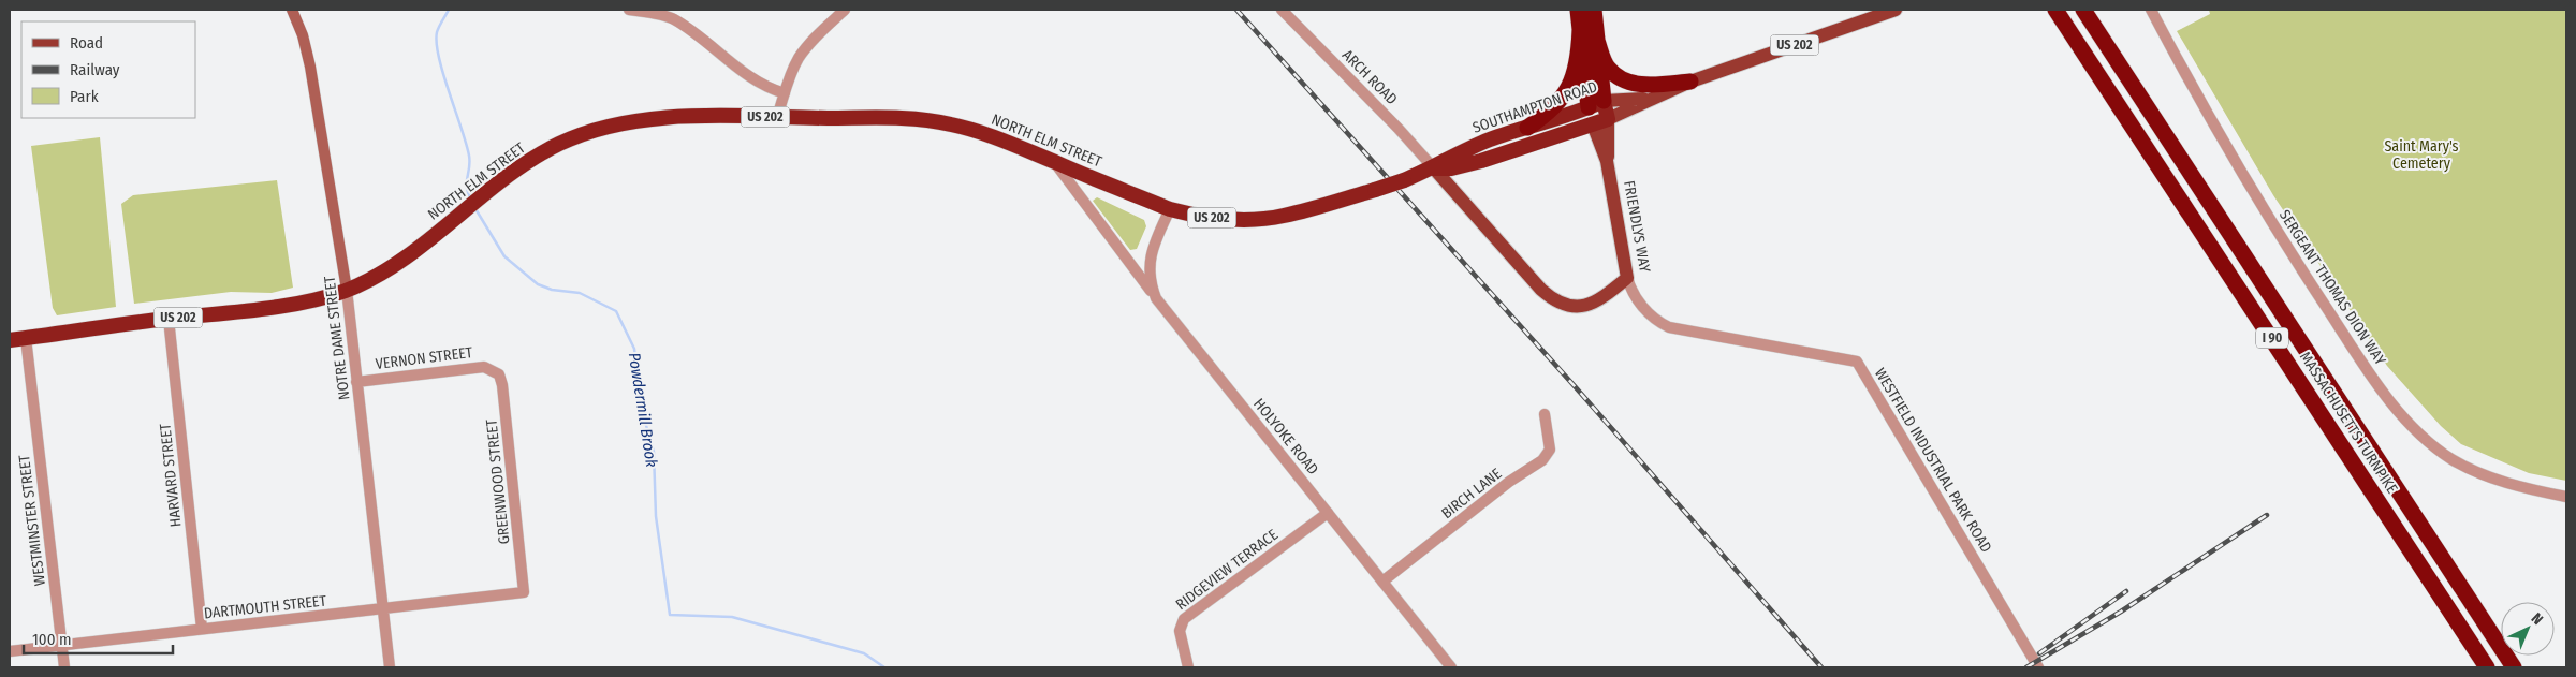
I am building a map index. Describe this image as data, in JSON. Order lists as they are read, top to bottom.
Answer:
{
  "streets": {
    "highway": [
      "US 202",
      "SOUTHAMPTON ROAD",
      "NORTH ELM STREET",
      "FRIENDLYS WAY",
      "I 90",
      "MASSACHUSETTS TURNPIKE"
    ],
    "main road": ["NOTRE DAME STREET"],
    "street": [
      "ARCH ROAD",
      "SERGEANT THOMAS DION WAY",
      "VERNON STREET",
      "HOLYOKE ROAD",
      "WESTFIELD INDUSTRIAL PARK ROAD",
      "HARVARD STREET",
      "GREENWOOD STREET",
      "BIRCH LANE",
      "WESTMINSTER STREET",
      "RIDGEVIEW TERRACE",
      "DARTMOUTH STREET"
    ]
  },
  "crossings": [
    ["ARCH ROAD", "SOUTHAMPTON ROAD"],
    ["SOUTHAMPTON ROAD", "NORTH ELM STREET"],
    ["SOUTHAMPTON ROAD", "FRIENDLYS WAY"],
    ["NORTH ELM STREET", "NOTRE DAME STREET"],
    ["NORTH ELM STREET", "HOLYOKE ROAD"],
    ["NORTH ELM STREET", "HARVARD STREET"],
    ["NORTH ELM STREET", "WESTMINSTER STREET"],
    ["FRIENDLYS WAY", "WESTFIELD INDUSTRIAL PARK ROAD"],
    ["NOTRE DAME STREET", "VERNON STREET"],
    ["NOTRE DAME STREET", "DARTMOUTH STREET"],
    ["VERNON STREET", "GREENWOOD STREET"],
    ["HOLYOKE ROAD", "BIRCH LANE"],
    ["HOLYOKE ROAD", "RIDGEVIEW TERRACE"],
    ["HARVARD STREET", "DARTMOUTH STREET"],
    ["GREENWOOD STREET", "DARTMOUTH STREET"],
    ["WESTMINSTER STREET", "DARTMOUTH STREET"]
  ],
  "water": ["Powdermill Brook"],
  "parks": ["Saint Mary's Cemetery"],
  "legend": ["Road", "Railway", "Park"],
  "scale_bar": "100 m",
  "north": "top right"
}
